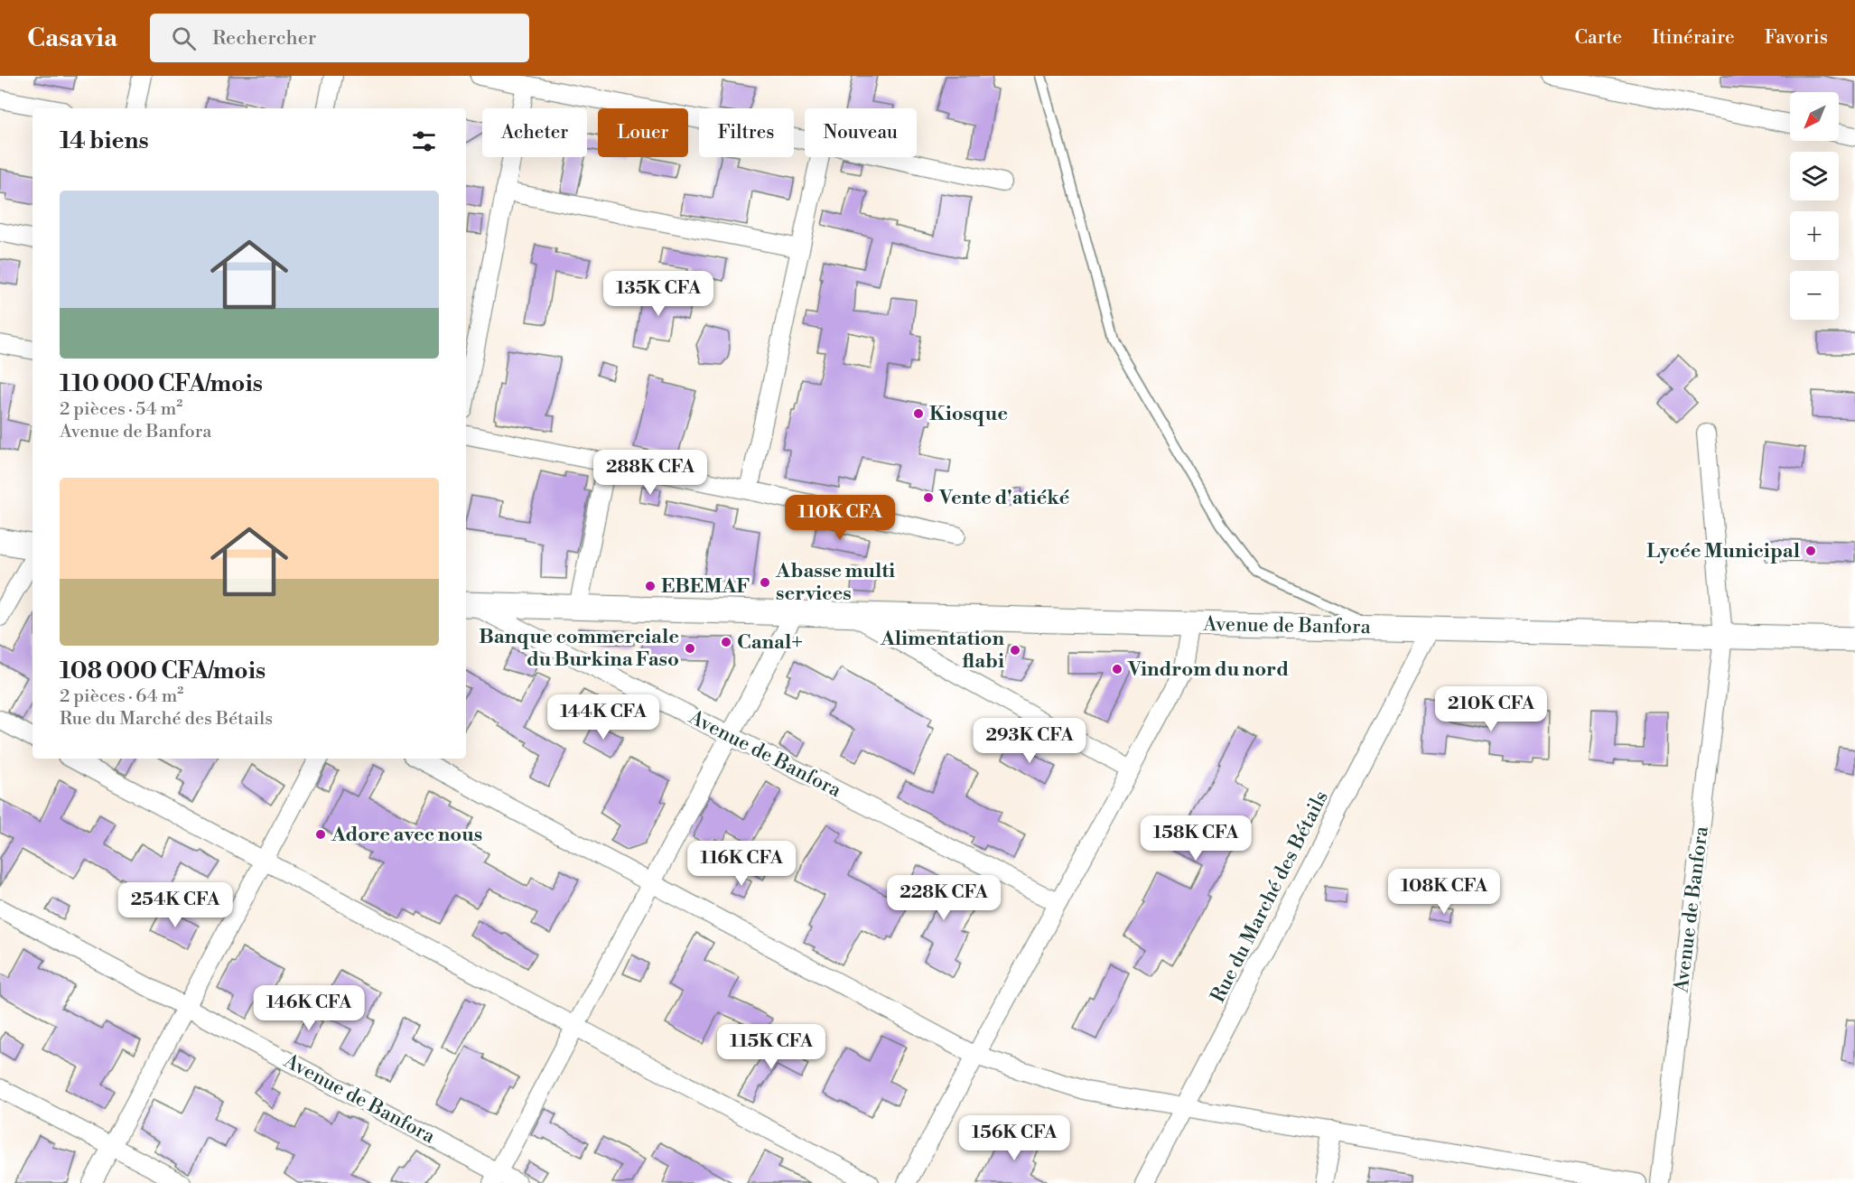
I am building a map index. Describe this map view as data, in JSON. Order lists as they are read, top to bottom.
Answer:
{
  "streets": {
    "main road": ["Avenue de Banfora"],
    "street": ["Rue du Marché des Bétails"]
  },
  "crossings": [
    ["Avenue de Banfora", "Rue du Marché des Bétails"]
  ],
  "places": [
    "Kiosque",
    "Vente d'atiéké",
    "Lycée Municipal",
    "Abasse multi services",
    "EBEMAF",
    "Canal+",
    "Banque commerciale du Burkina Faso",
    "Alimentation flabi",
    "Vindrom du nord",
    "Adore avec nous"
  ],
  "north": "bottom left",
  "page": {
    "header": "Casavia",
    "search": "Rechercher",
    "nav": ["Carte", "Itinéraire", "Favoris"],
    "map_buttons": ["+", "−"],
    "chip": [
      "Acheter",
      "Louer",
      "Filtres",
      "Nouveau"
    ],
    "heading": "14 biens",
    "list": [
      {
        "name": "110 000 CFA/mois",
        "note": "2 pièces · 54 m² · Avenue de Banfora"
      },
      {
        "name": "108 000 CFA/mois",
        "note": "2 pièces · 64 m² · Rue du Marché des Bétails"
      }
    ],
    "price": [
      "135K CFA",
      "288K CFA",
      "110K CFA",
      "210K CFA",
      "144K CFA",
      "293K CFA",
      "158K CFA",
      "116K CFA",
      "108K CFA",
      "228K CFA",
      "254K CFA",
      "146K CFA",
      "115K CFA",
      "156K CFA"
    ]
  }
}
